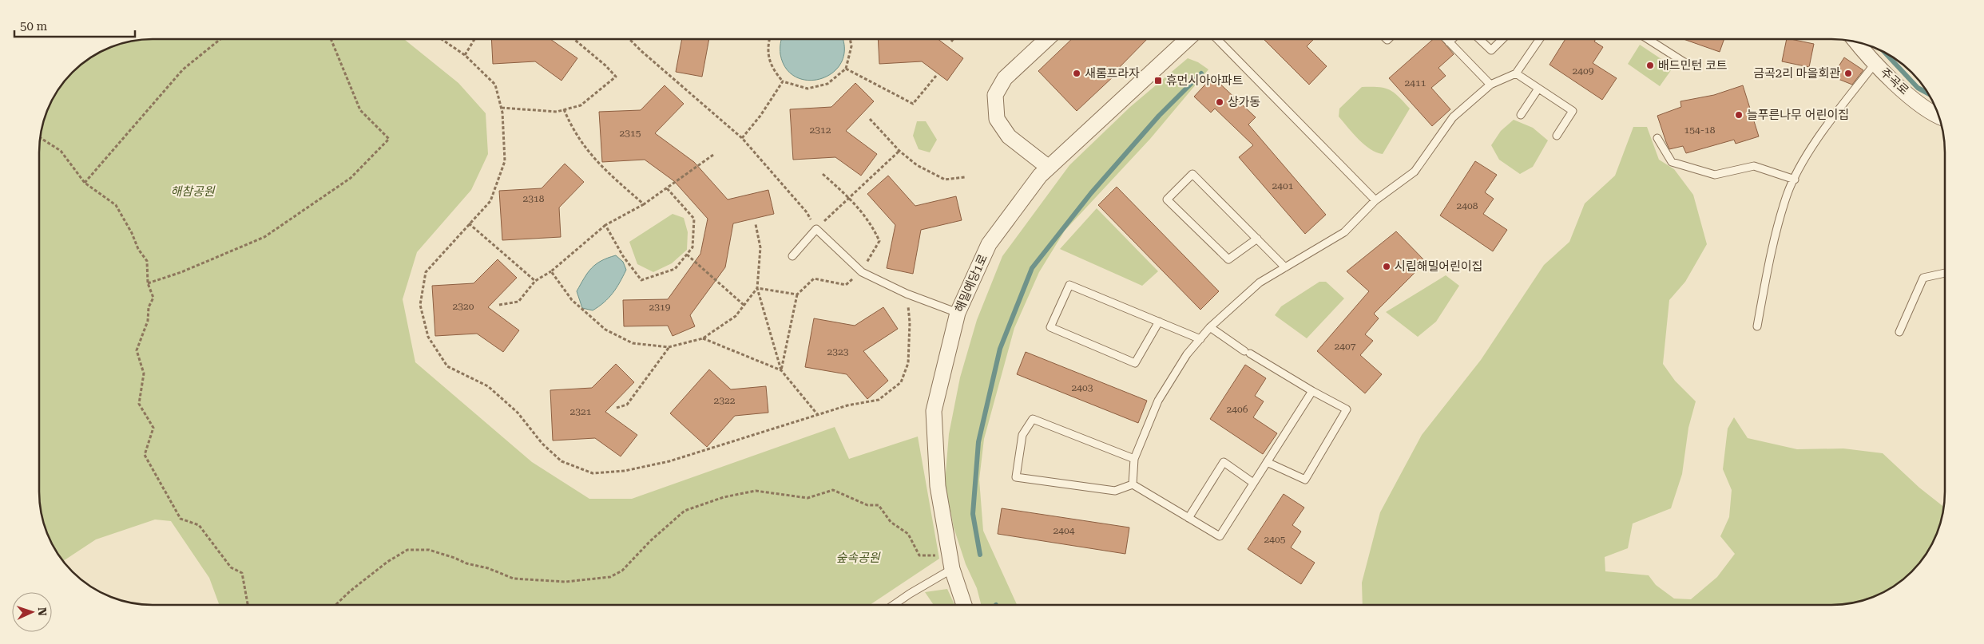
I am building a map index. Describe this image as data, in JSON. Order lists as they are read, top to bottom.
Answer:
{
  "streets": {
    "street": ["주곡로", "해밀예당1로"]
  },
  "parks": ["해참공원", "숲속공원"],
  "places": {
    "other": [
      "배드민턴 코트",
      "새롬프라자",
      "금곡2리 마을회관",
      "상가동",
      "늘푸른나무 어린이집",
      "시립해밀어린이집"
    ],
    "transit": ["휴먼시아아파트"]
  },
  "house_numbers": [
    "2409",
    "2411",
    "2312",
    "154-18",
    "2315",
    "2401",
    "2318",
    "2408",
    "2320",
    "2319",
    "2407",
    "2323",
    "2403",
    "2322",
    "2406",
    "2321",
    "2404",
    "2405"
  ],
  "scale_bar": "50 m",
  "north": "right"
}
